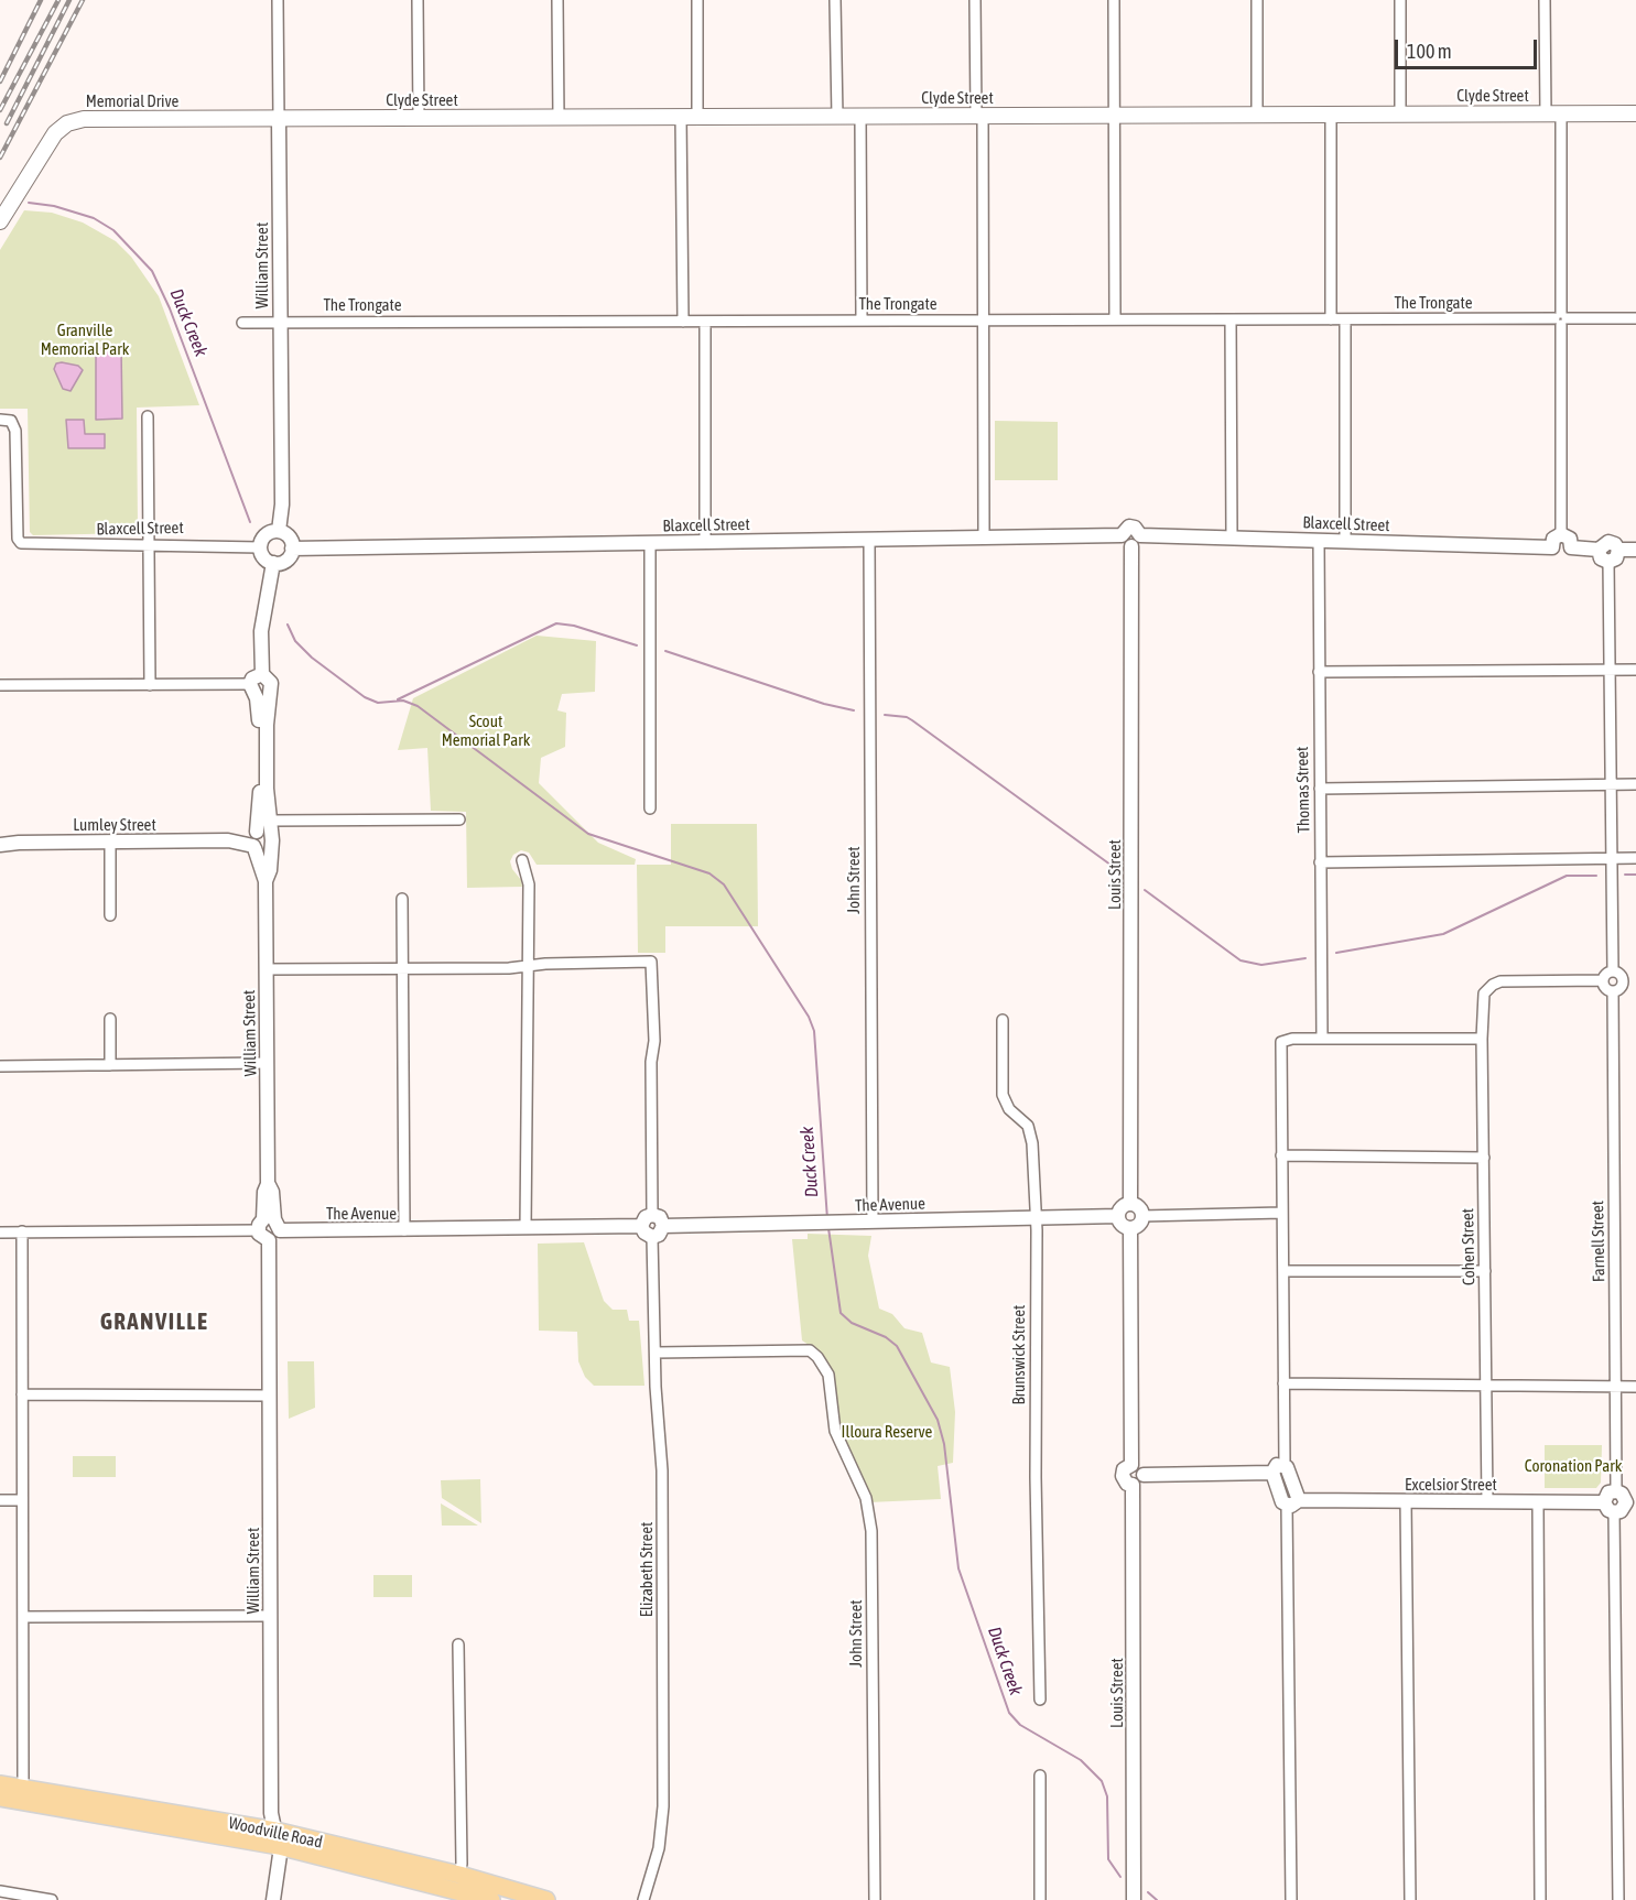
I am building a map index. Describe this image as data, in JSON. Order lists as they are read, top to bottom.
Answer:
{
  "streets": {
    "main road": ["Clyde Street", "Memorial Drive", "Woodville Road"],
    "street": [
      "William Street",
      "The Trongate",
      "Blaxcell Street",
      "Thomas Street",
      "Lumley Street",
      "Louis Street",
      "John Street",
      "The Avenue",
      "Farnell Street",
      "Cohen Street",
      "Brunswick Street",
      "Excelsior Street",
      "Elizabeth Street"
    ]
  },
  "crossings": [
    ["Clyde Street", "Memorial Drive"],
    ["Clyde Street", "William Street"],
    ["Memorial Drive", "William Street"],
    ["William Street", "The Trongate"],
    ["William Street", "Blaxcell Street"],
    ["William Street", "Lumley Street"],
    ["William Street", "The Avenue"],
    ["William Street", "Woodville Road"],
    ["Blaxcell Street", "Thomas Street"],
    ["Blaxcell Street", "Louis Street"],
    ["Blaxcell Street", "John Street"],
    ["Louis Street", "The Avenue"],
    ["John Street", "The Avenue"],
    ["John Street", "Elizabeth Street"],
    ["The Avenue", "Brunswick Street"],
    ["The Avenue", "Elizabeth Street"],
    ["Farnell Street", "Excelsior Street"],
    ["Cohen Street", "Excelsior Street"]
  ],
  "districts": ["GRANVILLE"],
  "water": ["Duck Creek"],
  "parks": [
    "Granville Memorial Park",
    "Scout Memorial Park",
    "Illoura Reserve",
    "Coronation Park"
  ],
  "scale_bar": "100 m"
}
